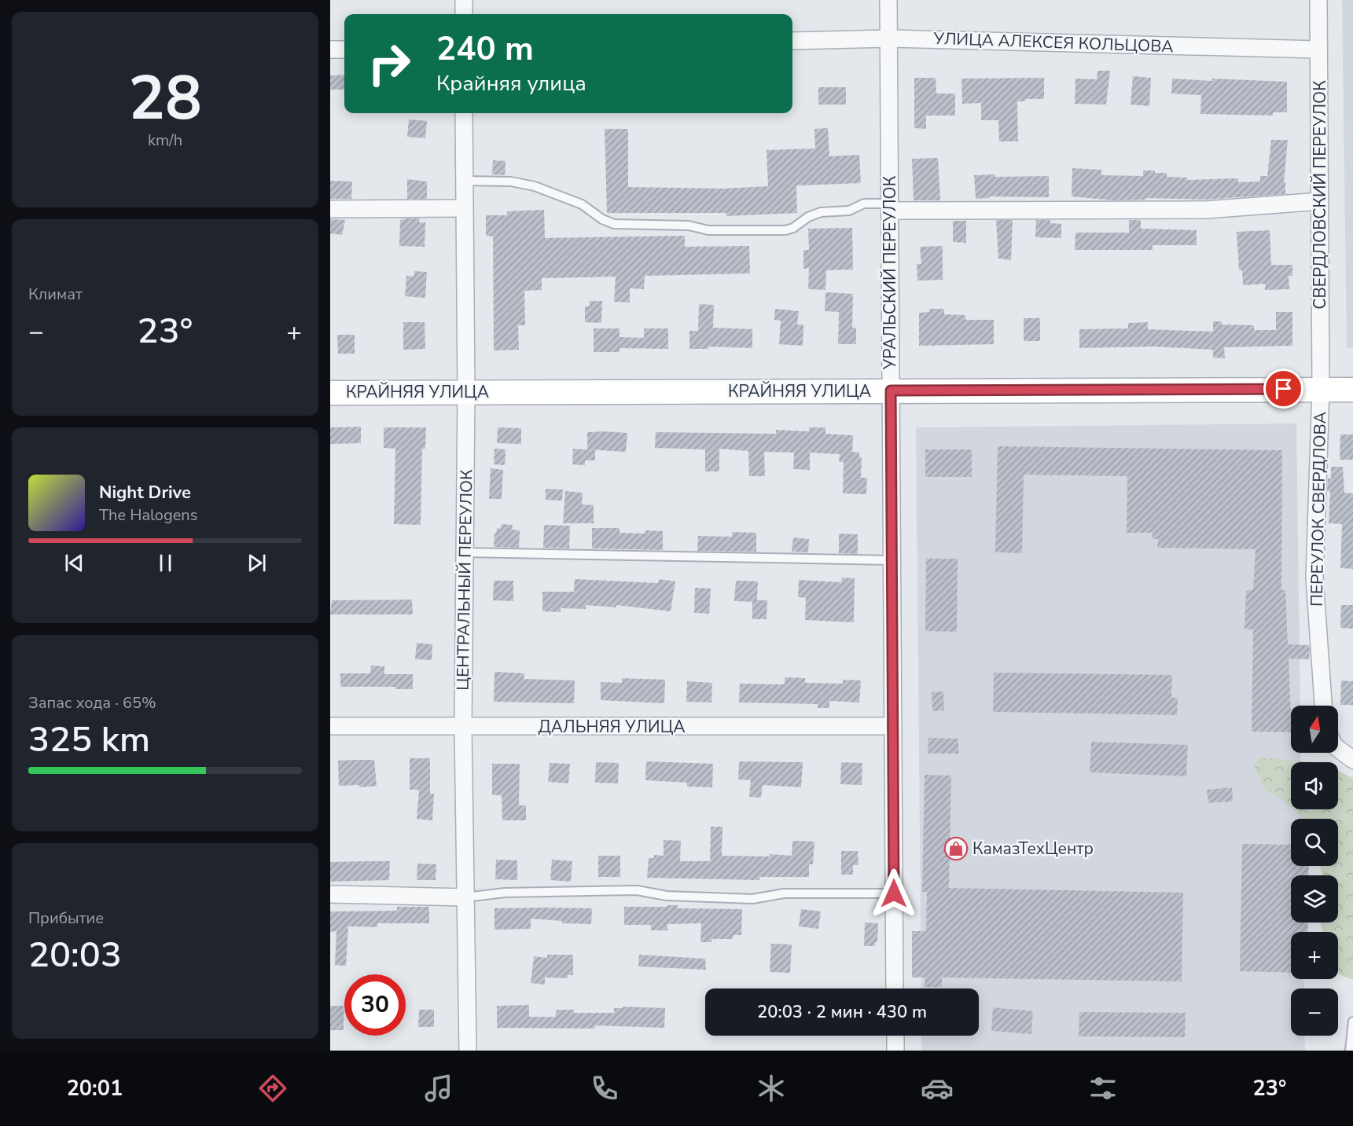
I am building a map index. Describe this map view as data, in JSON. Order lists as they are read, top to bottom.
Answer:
{
  "streets": {
    "main road": ["КРАЙНЯЯ УЛИЦА"],
    "street": [
      "УЛИЦА АЛЕКСЕЯ КОЛЬЦОВА",
      "СВЕРДЛОВСКИЙ ПЕРЕУЛОК",
      "УРАЛЬСКИЙ ПЕРЕУЛОК",
      "ПЕРЕУЛОК СВЕРДЛОВА",
      "ЦЕНТРАЛЬНЫЙ ПЕРЕУЛОК",
      "ДАЛЬНЯЯ УЛИЦА"
    ]
  },
  "crossings": [
    ["УЛИЦА АЛЕКСЕЯ КОЛЬЦОВА", "СВЕРДЛОВСКИЙ ПЕРЕУЛОК"],
    ["УЛИЦА АЛЕКСЕЯ КОЛЬЦОВА", "УРАЛЬСКИЙ ПЕРЕУЛОК"],
    ["СВЕРДЛОВСКИЙ ПЕРЕУЛОК", "КРАЙНЯЯ УЛИЦА"],
    ["СВЕРДЛОВСКИЙ ПЕРЕУЛОК", "ПЕРЕУЛОК СВЕРДЛОВА"],
    ["УРАЛЬСКИЙ ПЕРЕУЛОК", "КРАЙНЯЯ УЛИЦА"],
    ["УРАЛЬСКИЙ ПЕРЕУЛОК", "ДАЛЬНЯЯ УЛИЦА"],
    ["КРАЙНЯЯ УЛИЦА", "ПЕРЕУЛОК СВЕРДЛОВА"],
    ["КРАЙНЯЯ УЛИЦА", "ЦЕНТРАЛЬНЫЙ ПЕРЕУЛОК"],
    ["ЦЕНТРАЛЬНЫЙ ПЕРЕУЛОК", "ДАЛЬНЯЯ УЛИЦА"]
  ],
  "places": {
    "shop": ["КамазТехЦентр"]
  },
  "north": "top",
  "page": {
    "tile": [
      ["28", "km/h"],
      "Климат",
      ["Запас хода · 65%", "325 km"],
      ["Прибытие", "20:03"]
    ],
    "turn": ["240 m", "Крайняя улица"],
    "heat": ["−", "23°", "+"],
    "song": ["Night Drive", "The Halogens"],
    "map_buttons": ["+", "−"],
    "limit": "30",
    "trip": "20:03 · 2 мин · 430 m",
    "tabs": ["20:01", "23°"]
  }
}
